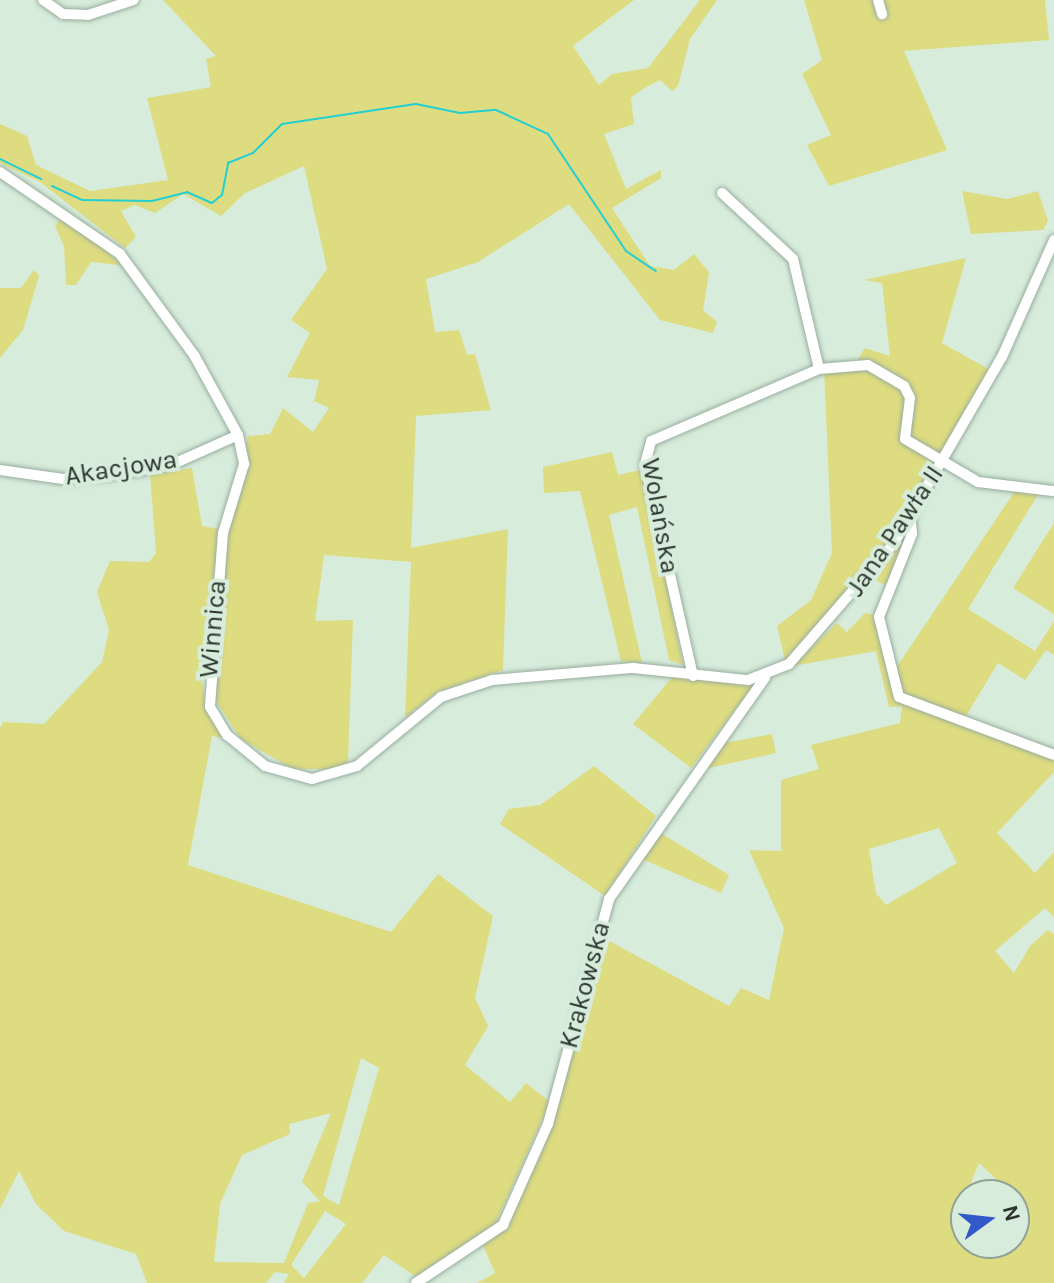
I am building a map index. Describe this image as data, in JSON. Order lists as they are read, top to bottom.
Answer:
{
  "streets": {
    "street": [
      "Akacjowa",
      "Wolańska",
      "Jana Pawła II",
      "Winnica",
      "Krakowska"
    ]
  },
  "crossings": [
    ["Akacjowa", "Winnica"],
    ["Wolańska", "Jana Pawła II"],
    ["Wolańska", "Winnica"],
    ["Jana Pawła II", "Krakowska"]
  ],
  "north": "right"
}
